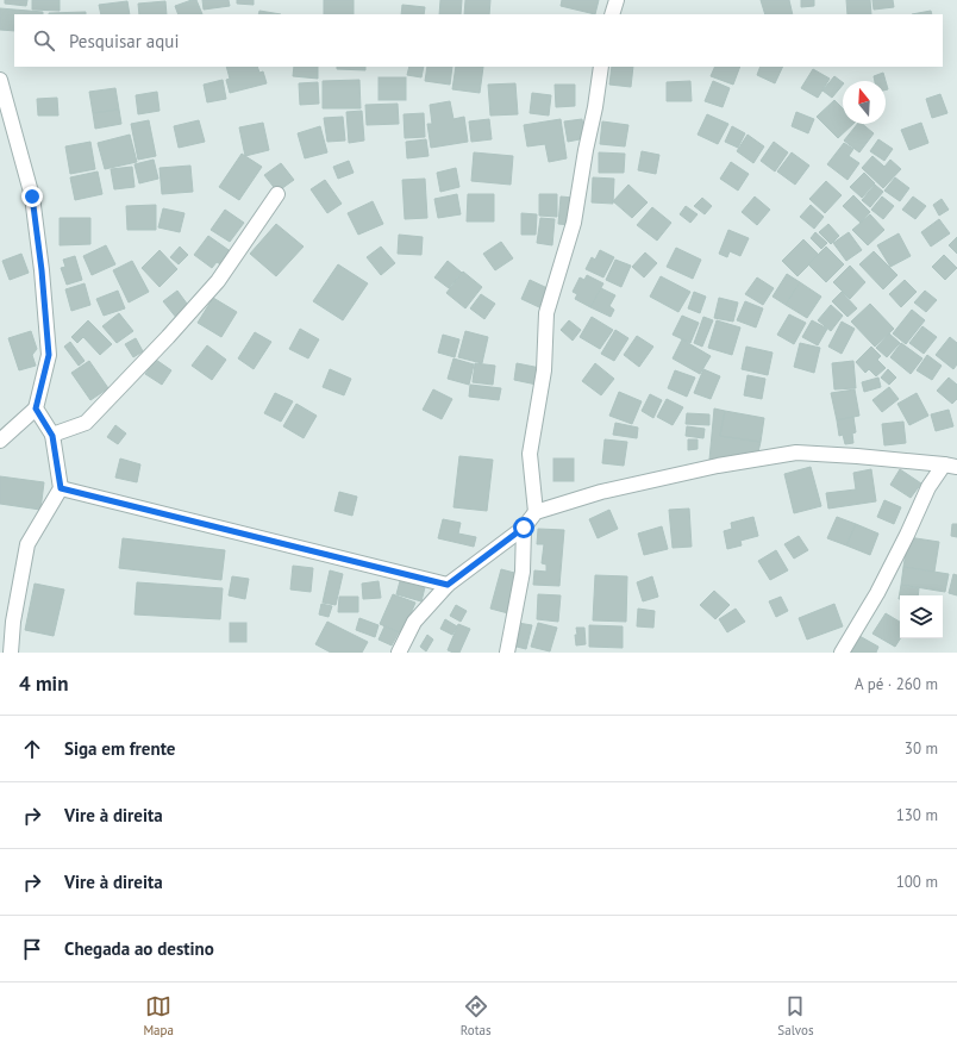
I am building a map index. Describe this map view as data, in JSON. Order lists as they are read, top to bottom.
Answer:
{
  "north": "top",
  "page": {
    "search": "Pesquisar aqui",
    "heading": ["4 min", "A pé · 260 m"],
    "list": [
      ["Siga em frente", "30 m"],
      ["Vire à direita", "130 m"],
      ["Vire à direita", "100 m"],
      "Chegada ao destino"
    ],
    "nav": ["Mapa", "Rotas", "Salvos"]
  }
}
